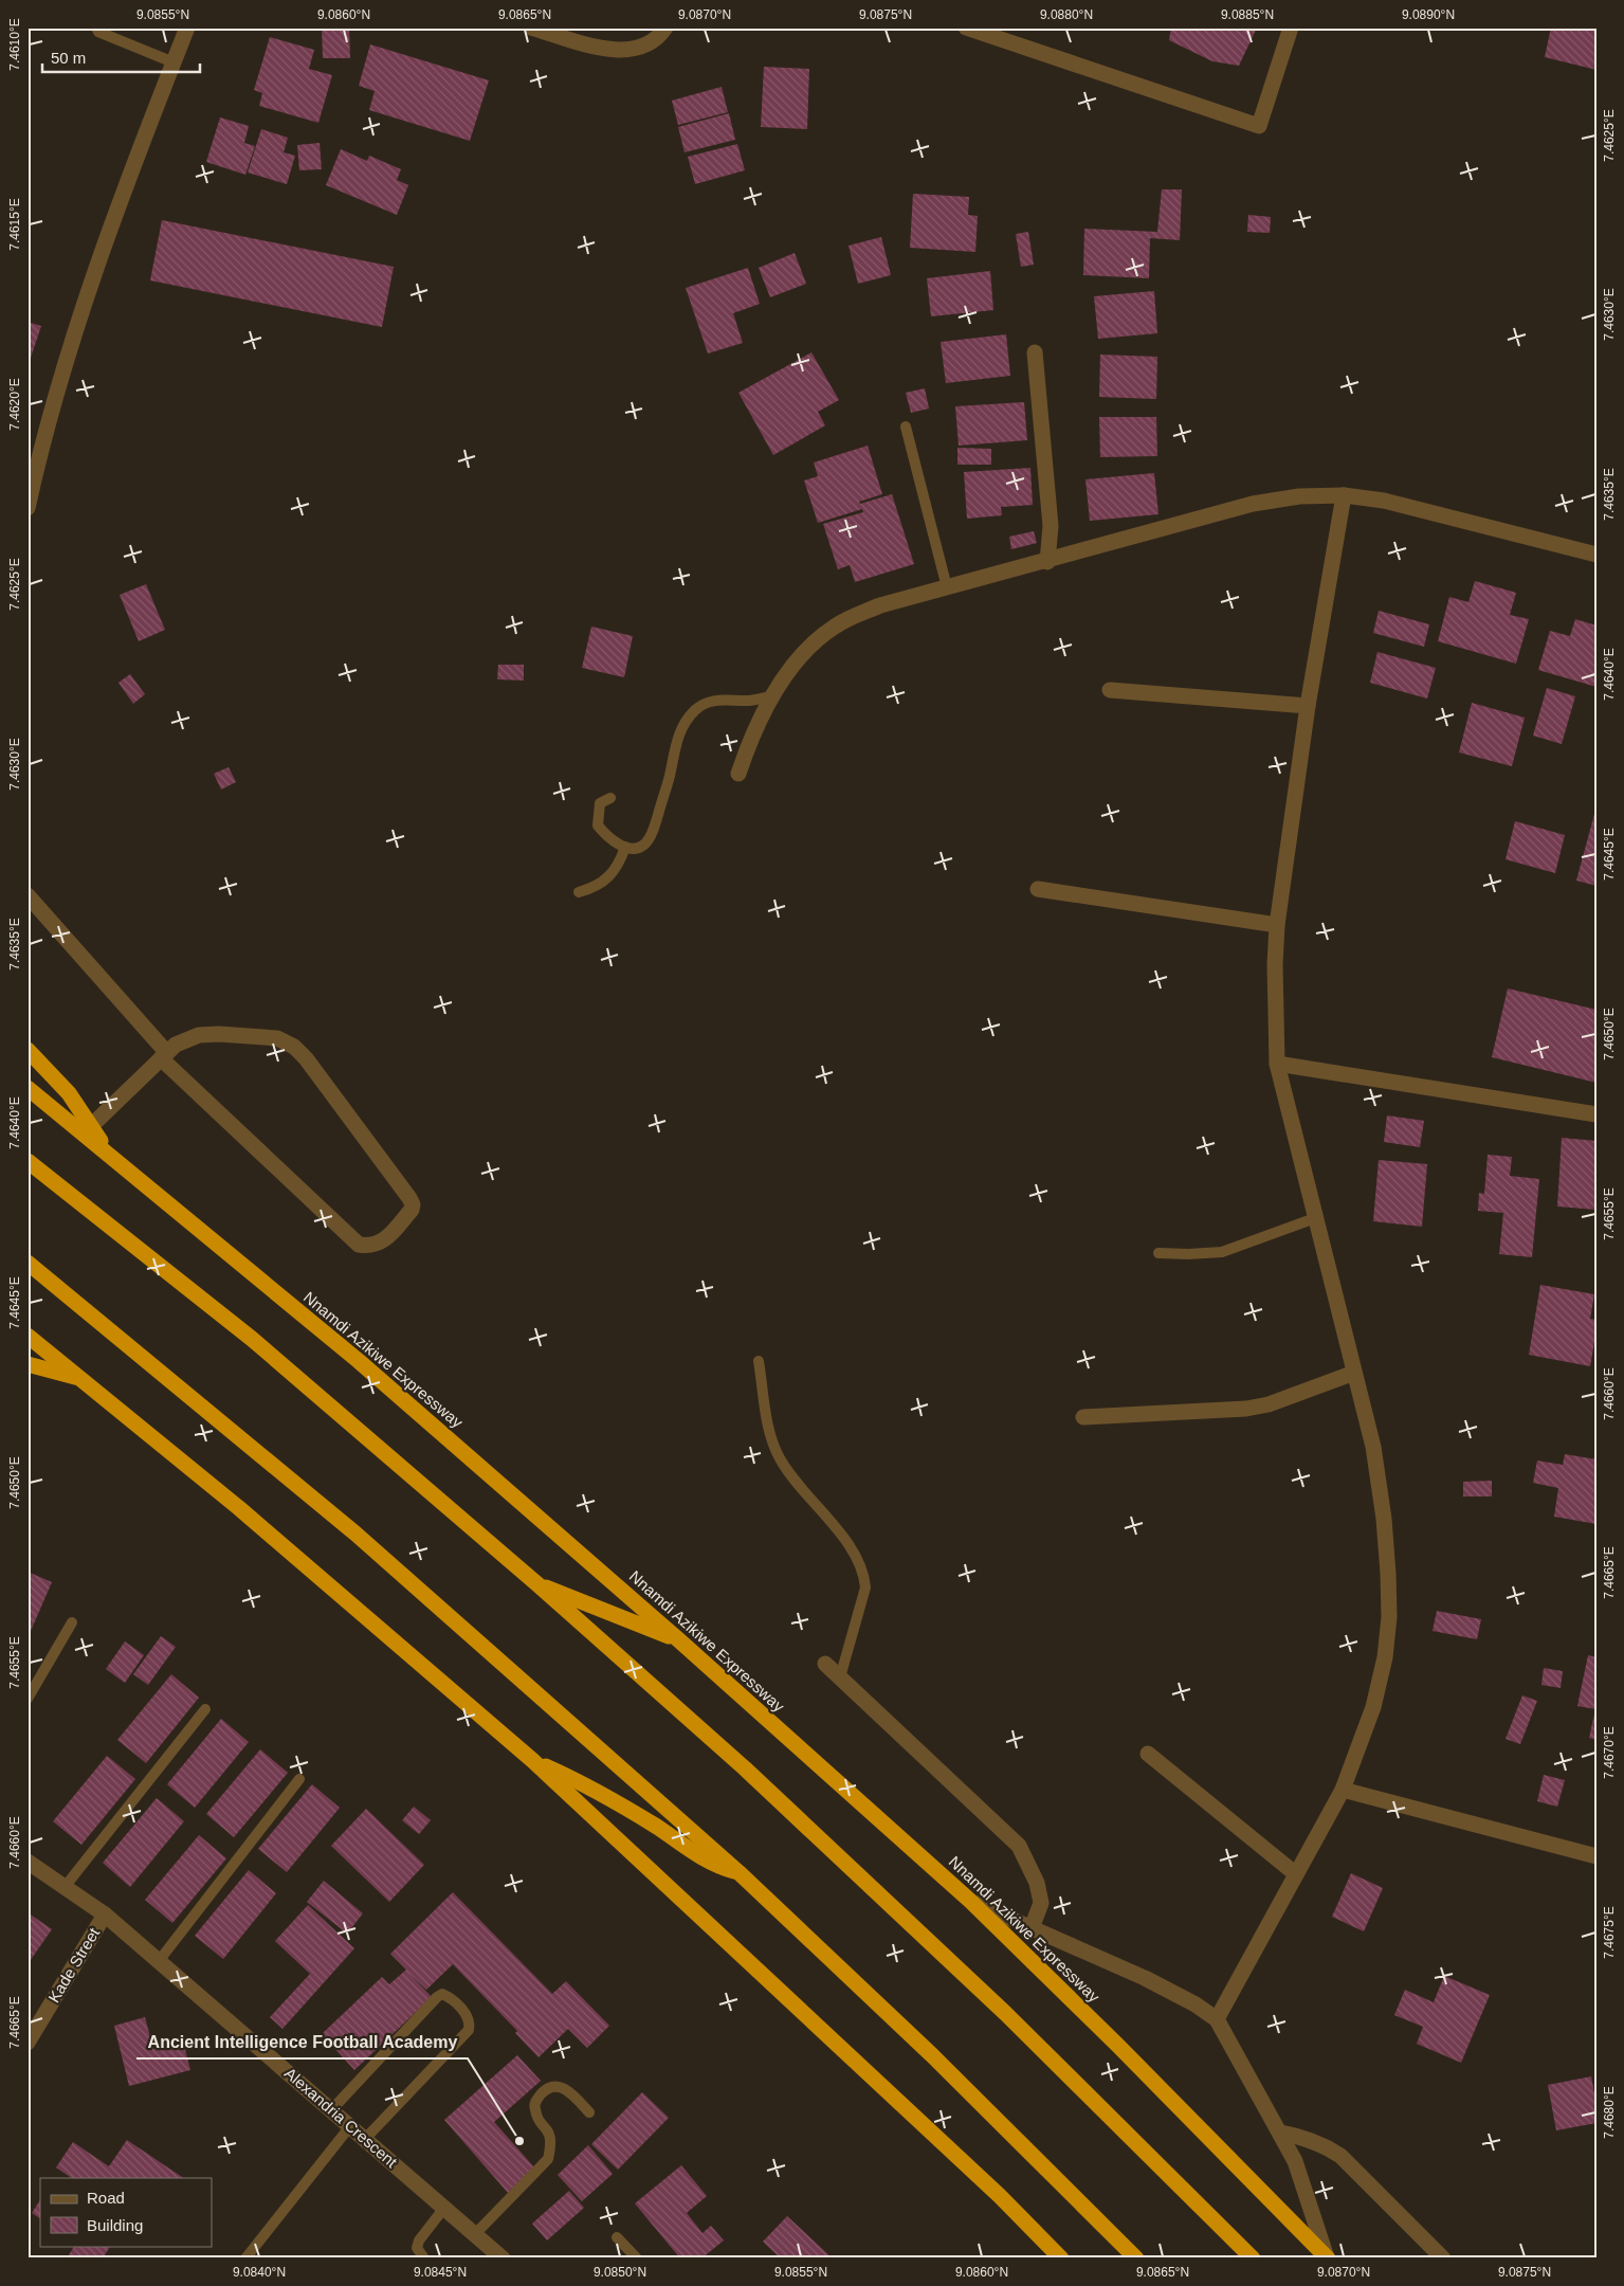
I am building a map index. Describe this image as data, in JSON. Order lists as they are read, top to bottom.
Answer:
{
  "streets": {
    "highway": ["Nnamdi Azikiwe Expressway"],
    "street": ["Kade Street", "Alexandria Crescent"]
  },
  "crossings": [
    ["Kade Street", "Alexandria Crescent"]
  ],
  "places": ["Ancient Intelligence Football Academy"],
  "legend": ["Road", "Building"],
  "scale_bar": "50 m",
  "coordinates": [
    "9.0855°N",
    "9.0860°N",
    "9.0865°N",
    "9.0870°N",
    "9.0875°N",
    "9.0880°N",
    "9.0885°N",
    "9.0890°N",
    "7.4610°E",
    "7.4625°E",
    "7.4615°E",
    "7.4630°E",
    "7.4620°E",
    "7.4635°E",
    "7.4640°E",
    "7.4645°E",
    "7.4650°E",
    "7.4655°E",
    "7.4660°E",
    "7.4665°E",
    "7.4670°E",
    "7.4675°E",
    "7.4680°E",
    "9.0840°N",
    "9.0845°N",
    "9.0850°N"
  ]
}
